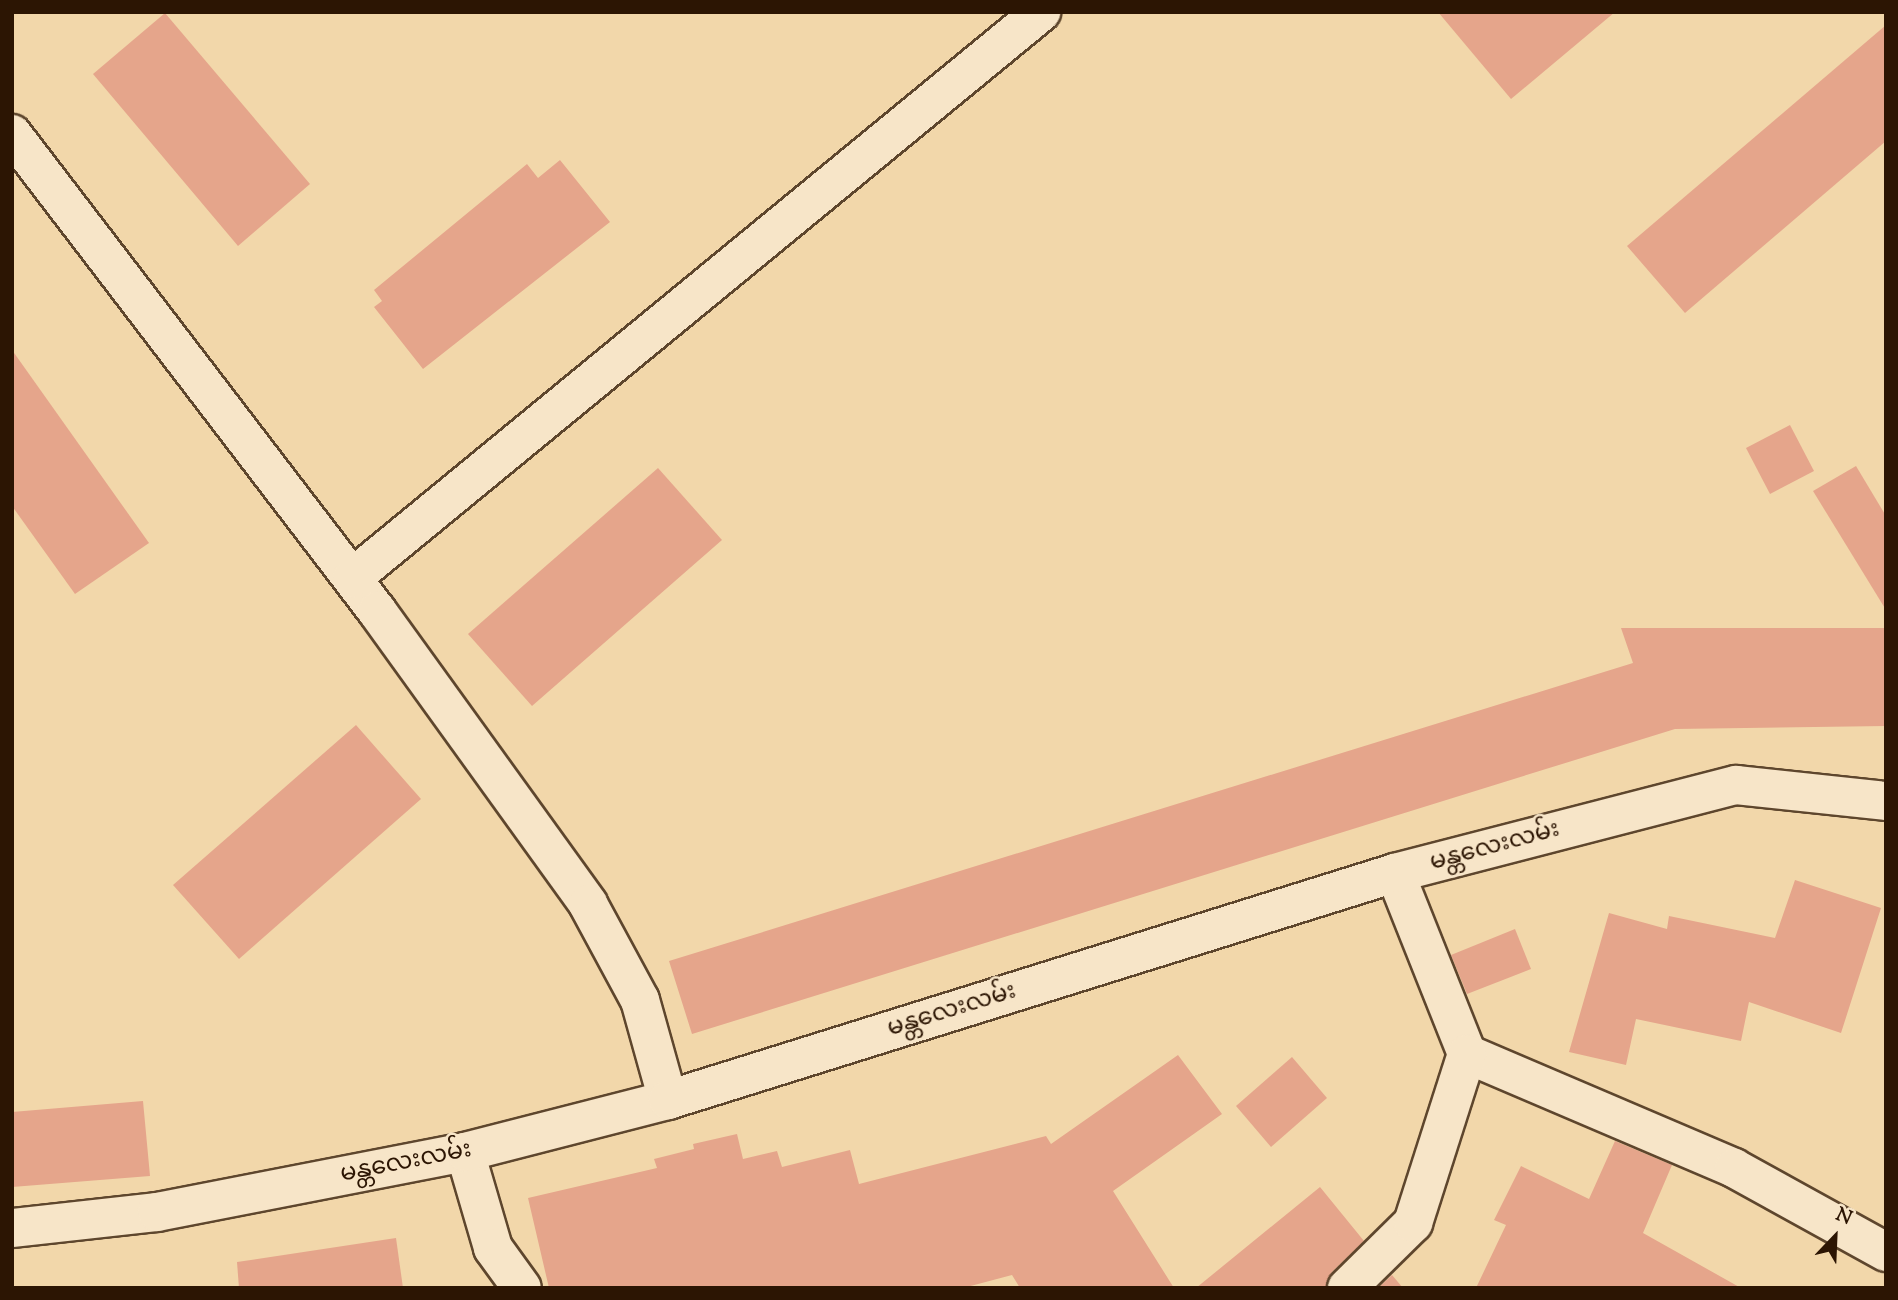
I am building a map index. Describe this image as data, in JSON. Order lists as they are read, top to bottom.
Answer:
{
  "streets": {
    "street": ["မန္တလေးလမ်း"]
  },
  "north": "top right"
}
